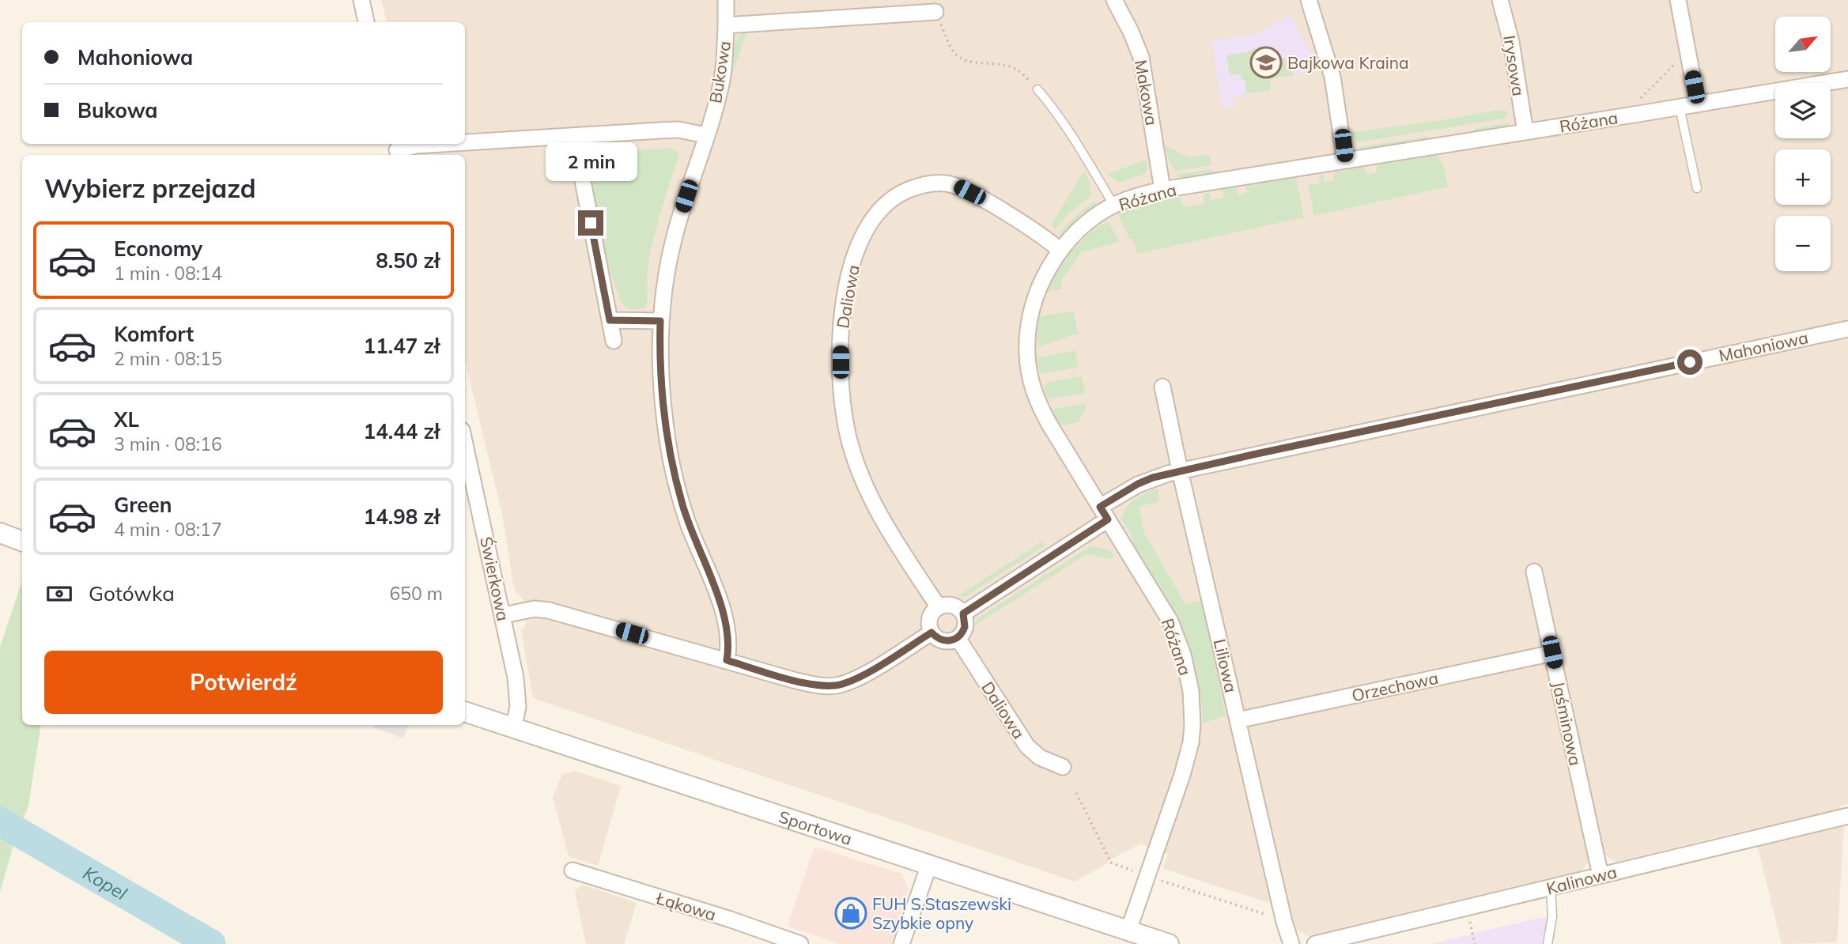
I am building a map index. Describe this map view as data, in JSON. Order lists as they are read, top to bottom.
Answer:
{
  "streets": {
    "street": [
      "Irysowa",
      "Bukowa",
      "Makowa",
      "Różana",
      "Daliowa",
      "Mahoniowa",
      "Świerkowa",
      "Liliowa",
      "Orzechowa",
      "Jaśminowa",
      "Sportowa",
      "Kalinowa",
      "Łąkowa"
    ]
  },
  "crossings": [
    ["Irysowa", "Różana"],
    ["Makowa", "Różana"],
    ["Różana", "Daliowa"],
    ["Różana", "Mahoniowa"],
    ["Różana", "Sportowa"],
    ["Daliowa", "Mahoniowa"],
    ["Mahoniowa", "Liliowa"],
    ["Świerkowa", "Sportowa"],
    ["Liliowa", "Orzechowa"],
    ["Orzechowa", "Jaśminowa"],
    ["Jaśminowa", "Kalinowa"]
  ],
  "water": ["Kopel"],
  "places": {
    "school or university": ["Bajkowa Kraina"],
    "shop": ["FUH S.Staszewski Szybkie opny"]
  },
  "north": "top right",
  "page": {
    "map_buttons": ["+", "−"],
    "banner": ["Mahoniowa", "Bukowa"],
    "bubble": "2 min",
    "heading": "Wybierz przejazd",
    "list": [
      {
        "name": "Economy",
        "note": "1 min · 08:14",
        "value": "8.50 zł"
      },
      {
        "name": "Komfort",
        "note": "2 min · 08:15",
        "value": "11.47 zł"
      },
      {
        "name": "XL",
        "note": "3 min · 08:16",
        "value": "14.44 zł"
      },
      {
        "name": "Green",
        "note": "4 min · 08:17",
        "value": "14.98 zł"
      }
    ],
    "pay": ["Gotówka", "650 m"],
    "buttons": "Potwierdź"
  }
}
